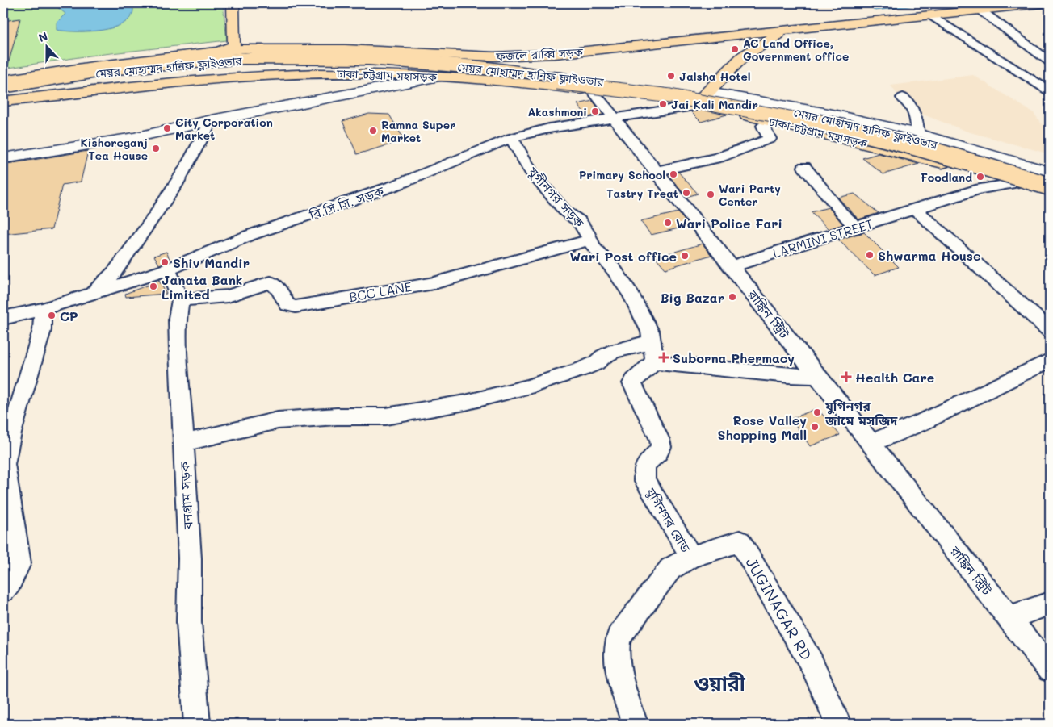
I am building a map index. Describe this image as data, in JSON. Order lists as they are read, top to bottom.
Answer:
{
  "streets": {
    "main road": ["ফজলে রাব্বি সড়ক", "মেয়র মোহাম্মদ হানিফ ফ্লাইওভার", "ঢাকা-চট্টগ্রাম মহাসড়ক"],
    "street": [
      "যুগীনগর সড়ক",
      "বি.সি.সি. সড়ক",
      "LARMINI STREET",
      "BCC LANE",
      "রাঙ্কিন স্ট্রিট",
      "বনগ্রাম সড়ক",
      "যুগিনগর রোড",
      "JUGINAGAR RD"
    ]
  },
  "crossings": [
    ["ঢাকা-চট্টগ্রাম মহাসড়ক", "বি.সি.সি. সড়ক"],
    ["ঢাকা-চট্টগ্রাম মহাসড়ক", "LARMINI STREET"],
    ["ঢাকা-চট্টগ্রাম মহাসড়ক", "রাঙ্কিন স্ট্রিট"],
    ["যুগীনগর সড়ক", "বি.সি.সি. সড়ক"],
    ["যুগীনগর সড়ক", "BCC LANE"],
    ["যুগীনগর সড়ক", "যুগিনগর রোড"],
    ["বি.সি.সি. সড়ক", "রাঙ্কিন স্ট্রিট"],
    ["LARMINI STREET", "রাঙ্কিন স্ট্রিট"],
    ["BCC LANE", "বনগ্রাম সড়ক"],
    ["যুগিনগর রোড", "JUGINAGAR RD"]
  ],
  "districts": ["ওয়ারী"],
  "places": {
    "other": [
      "AC Land Office, Government office",
      "Jalsha Hotel",
      "Jai Kali Mandir",
      "Akashmoni",
      "City Corporation Market",
      "Ramna Super Market",
      "Kishoreganj Tea House",
      "Primary School",
      "Foodland",
      "Tastry Treat",
      "Wari Party Center",
      "Wari Police Fari",
      "Shwarma House",
      "Wari Post office",
      "Shiv Mandir",
      "Janata Bank Limited",
      "Big Bazar",
      "CP",
      "যুগিনগর জামে মসজিদ",
      "Rose Valley Shopping Mall"
    ],
    "health": ["Suborna Phermacy", "Health Care"]
  },
  "north": "top"
}
